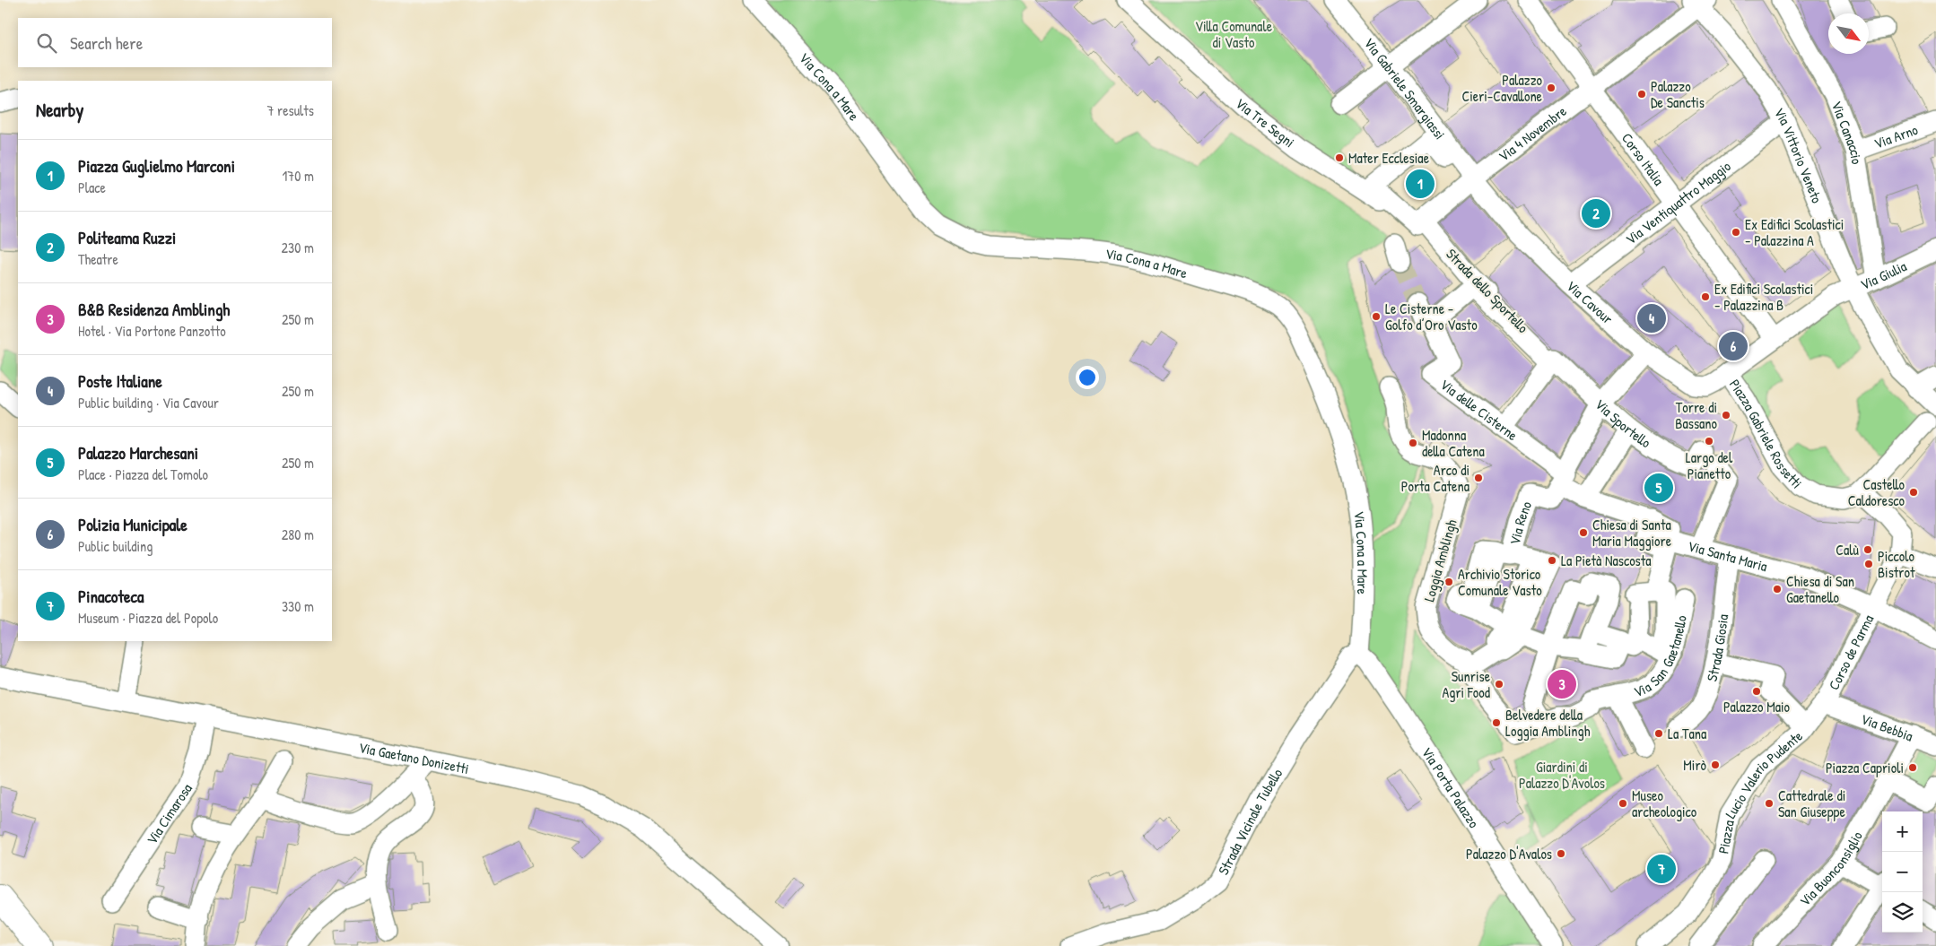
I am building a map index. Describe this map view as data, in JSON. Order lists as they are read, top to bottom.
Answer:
{
  "streets": {
    "street": [
      "Via Cona a Mare",
      "Via Gabriele Smargiassi",
      "Via Tre Segni",
      "Via 4 Novembre",
      "Via Canaccio",
      "Via Arno",
      "Via Vittorio Veneto",
      "Corso Italia",
      "Via Ventiquattro Maggio",
      "Via Giulia",
      "Strada dello Sportello",
      "Via Cavour",
      "Via delle Cisterne",
      "Via Sportello",
      "Piazza Gabriele Rossetti",
      "Via Reno",
      "Via Santa Maria",
      "Loggia Amblingh",
      "Strada Giosia",
      "Via San Gaetanello",
      "Corso de Parma",
      "Via Bebbia",
      "Via Gaetano Donizetti",
      "Via Porta Palazzo",
      "Piazza Lucio Valerio Pudente",
      "Via Cimarosa",
      "Strada Vicinale Tubello",
      "Via Buonconsiglio"
    ]
  },
  "crossings": [
    ["Via Cona a Mare", "Via Porta Palazzo"],
    ["Via Cona a Mare", "Strada Vicinale Tubello"],
    ["Via Gabriele Smargiassi", "Via 4 Novembre"],
    ["Via Gabriele Smargiassi", "Via Cavour"],
    ["Via Tre Segni", "Via 4 Novembre"],
    ["Via Tre Segni", "Strada dello Sportello"],
    ["Via 4 Novembre", "Via Vittorio Veneto"],
    ["Via 4 Novembre", "Corso Italia"],
    ["Via 4 Novembre", "Strada dello Sportello"],
    ["Via 4 Novembre", "Via Cavour"],
    ["Via Canaccio", "Via Arno"],
    ["Via Canaccio", "Via Giulia"],
    ["Via Vittorio Veneto", "Via Ventiquattro Maggio"],
    ["Via Vittorio Veneto", "Via Giulia"],
    ["Via Vittorio Veneto", "Piazza Gabriele Rossetti"],
    ["Corso Italia", "Via Ventiquattro Maggio"],
    ["Corso Italia", "Piazza Gabriele Rossetti"],
    ["Via Ventiquattro Maggio", "Via Cavour"],
    ["Via Giulia", "Piazza Gabriele Rossetti"],
    ["Strada dello Sportello", "Via Sportello"],
    ["Via Cavour", "Piazza Gabriele Rossetti"],
    ["Via delle Cisterne", "Via Reno"],
    ["Via delle Cisterne", "Via Santa Maria"],
    ["Via Santa Maria", "Strada Giosia"],
    ["Via Santa Maria", "Corso de Parma"],
    ["Loggia Amblingh", "Via San Gaetanello"],
    ["Corso de Parma", "Via Bebbia"],
    ["Corso de Parma", "Piazza Lucio Valerio Pudente"],
    ["Via Bebbia", "Piazza Lucio Valerio Pudente"],
    ["Via Gaetano Donizetti", "Via Cimarosa"],
    ["Via Porta Palazzo", "Strada Vicinale Tubello"]
  ],
  "parks": ["Villa Comunale di Vasto", "Giardini di Palazzo D'Avolos"],
  "places": [
    "Palazzo Cieri-Cavallone",
    "Palazzo De Sanctis",
    "Mater Ecclesiae",
    "Ex Edifici Scolastici - Palazzina A",
    "Ex Edifici Scolastici - Palazzina B",
    "Le Cisterne - Golfo d’Oro Vasto",
    "Torre di Bassano",
    "Largo del Pianetto",
    "Madonna della Catena",
    "Arco di Porta Catena",
    "Castello Caldoresco",
    "Chiesa di Santa Maria Maggiore",
    "Calù",
    "La Pietà Nascosta",
    "Piccolo Bistrot",
    "Archivio Storico Comunale Vasto",
    "Chiesa di San Gaetanello",
    "Sunrise Agri Food",
    "Palazzo Maio",
    "Belvedere della Loggia Amblingh",
    "La Tana",
    "Mirò",
    "Piazza Caprioli",
    "Museo archeologico",
    "Cattedrale di San Giuseppe",
    "Palazzo D'Avalos"
  ],
  "north": "bottom right",
  "page": {
    "search": "Search here",
    "heading": ["Nearby", "7 results"],
    "list": [
      {
        "mark": "1",
        "name": "Piazza Guglielmo Marconi",
        "note": "Place",
        "value": "170 m"
      },
      {
        "mark": "2",
        "name": "Politeama Ruzzi",
        "note": "Theatre",
        "value": "230 m"
      },
      {
        "mark": "3",
        "name": "B&B Residenza Amblingh",
        "note": "Hotel · Via Portone Panzotto",
        "value": "250 m"
      },
      {
        "mark": "4",
        "name": "Poste Italiane",
        "note": "Public building · Via Cavour",
        "value": "250 m"
      },
      {
        "mark": "5",
        "name": "Palazzo Marchesani",
        "note": "Place · Piazza del Tomolo",
        "value": "250 m"
      },
      {
        "mark": "6",
        "name": "Polizia Municipale",
        "note": "Public building",
        "value": "280 m"
      },
      {
        "mark": "7",
        "name": "Pinacoteca",
        "note": "Museum · Piazza del Popolo",
        "value": "330 m"
      }
    ],
    "pins": [
      "1",
      "2",
      "4",
      "6",
      "5",
      "3",
      "7"
    ],
    "map_buttons": ["+", "−"]
  }
}
